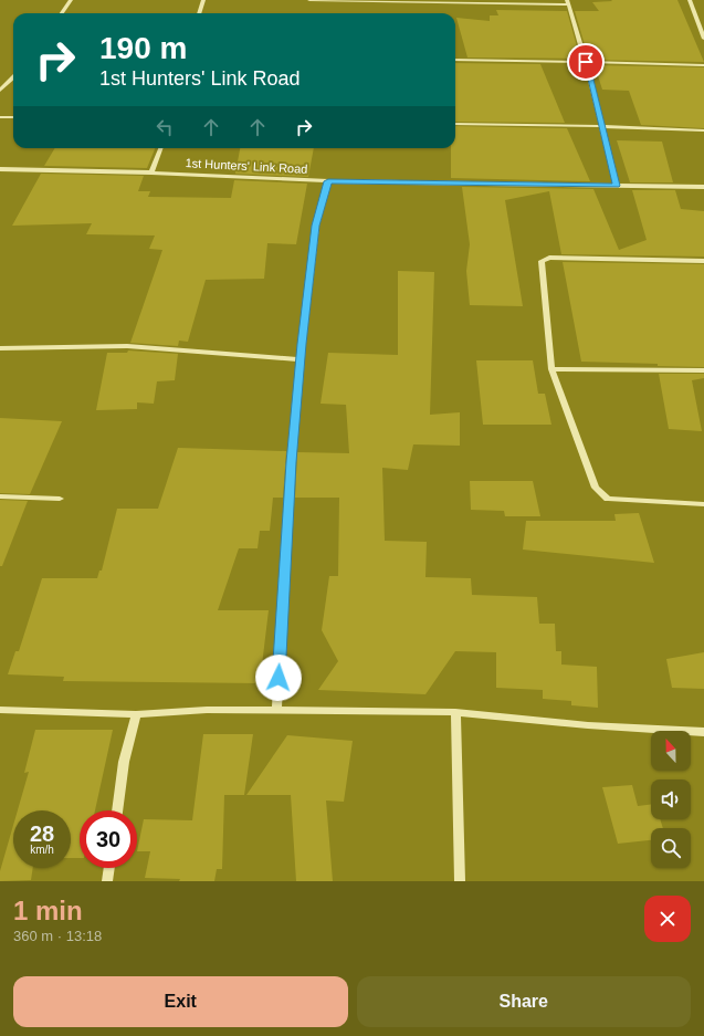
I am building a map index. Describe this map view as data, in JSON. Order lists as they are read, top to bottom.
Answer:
{
  "streets": {
    "street": ["1st Hunters' Link Road"]
  },
  "north": "top",
  "page": {
    "turn": ["190 m", "1st Hunters' Link Road"],
    "speed": "28 km/h",
    "limit": "30",
    "heading": ["1 min", "360 m · 13:18"],
    "buttons": ["Exit", "Share"]
  }
}
